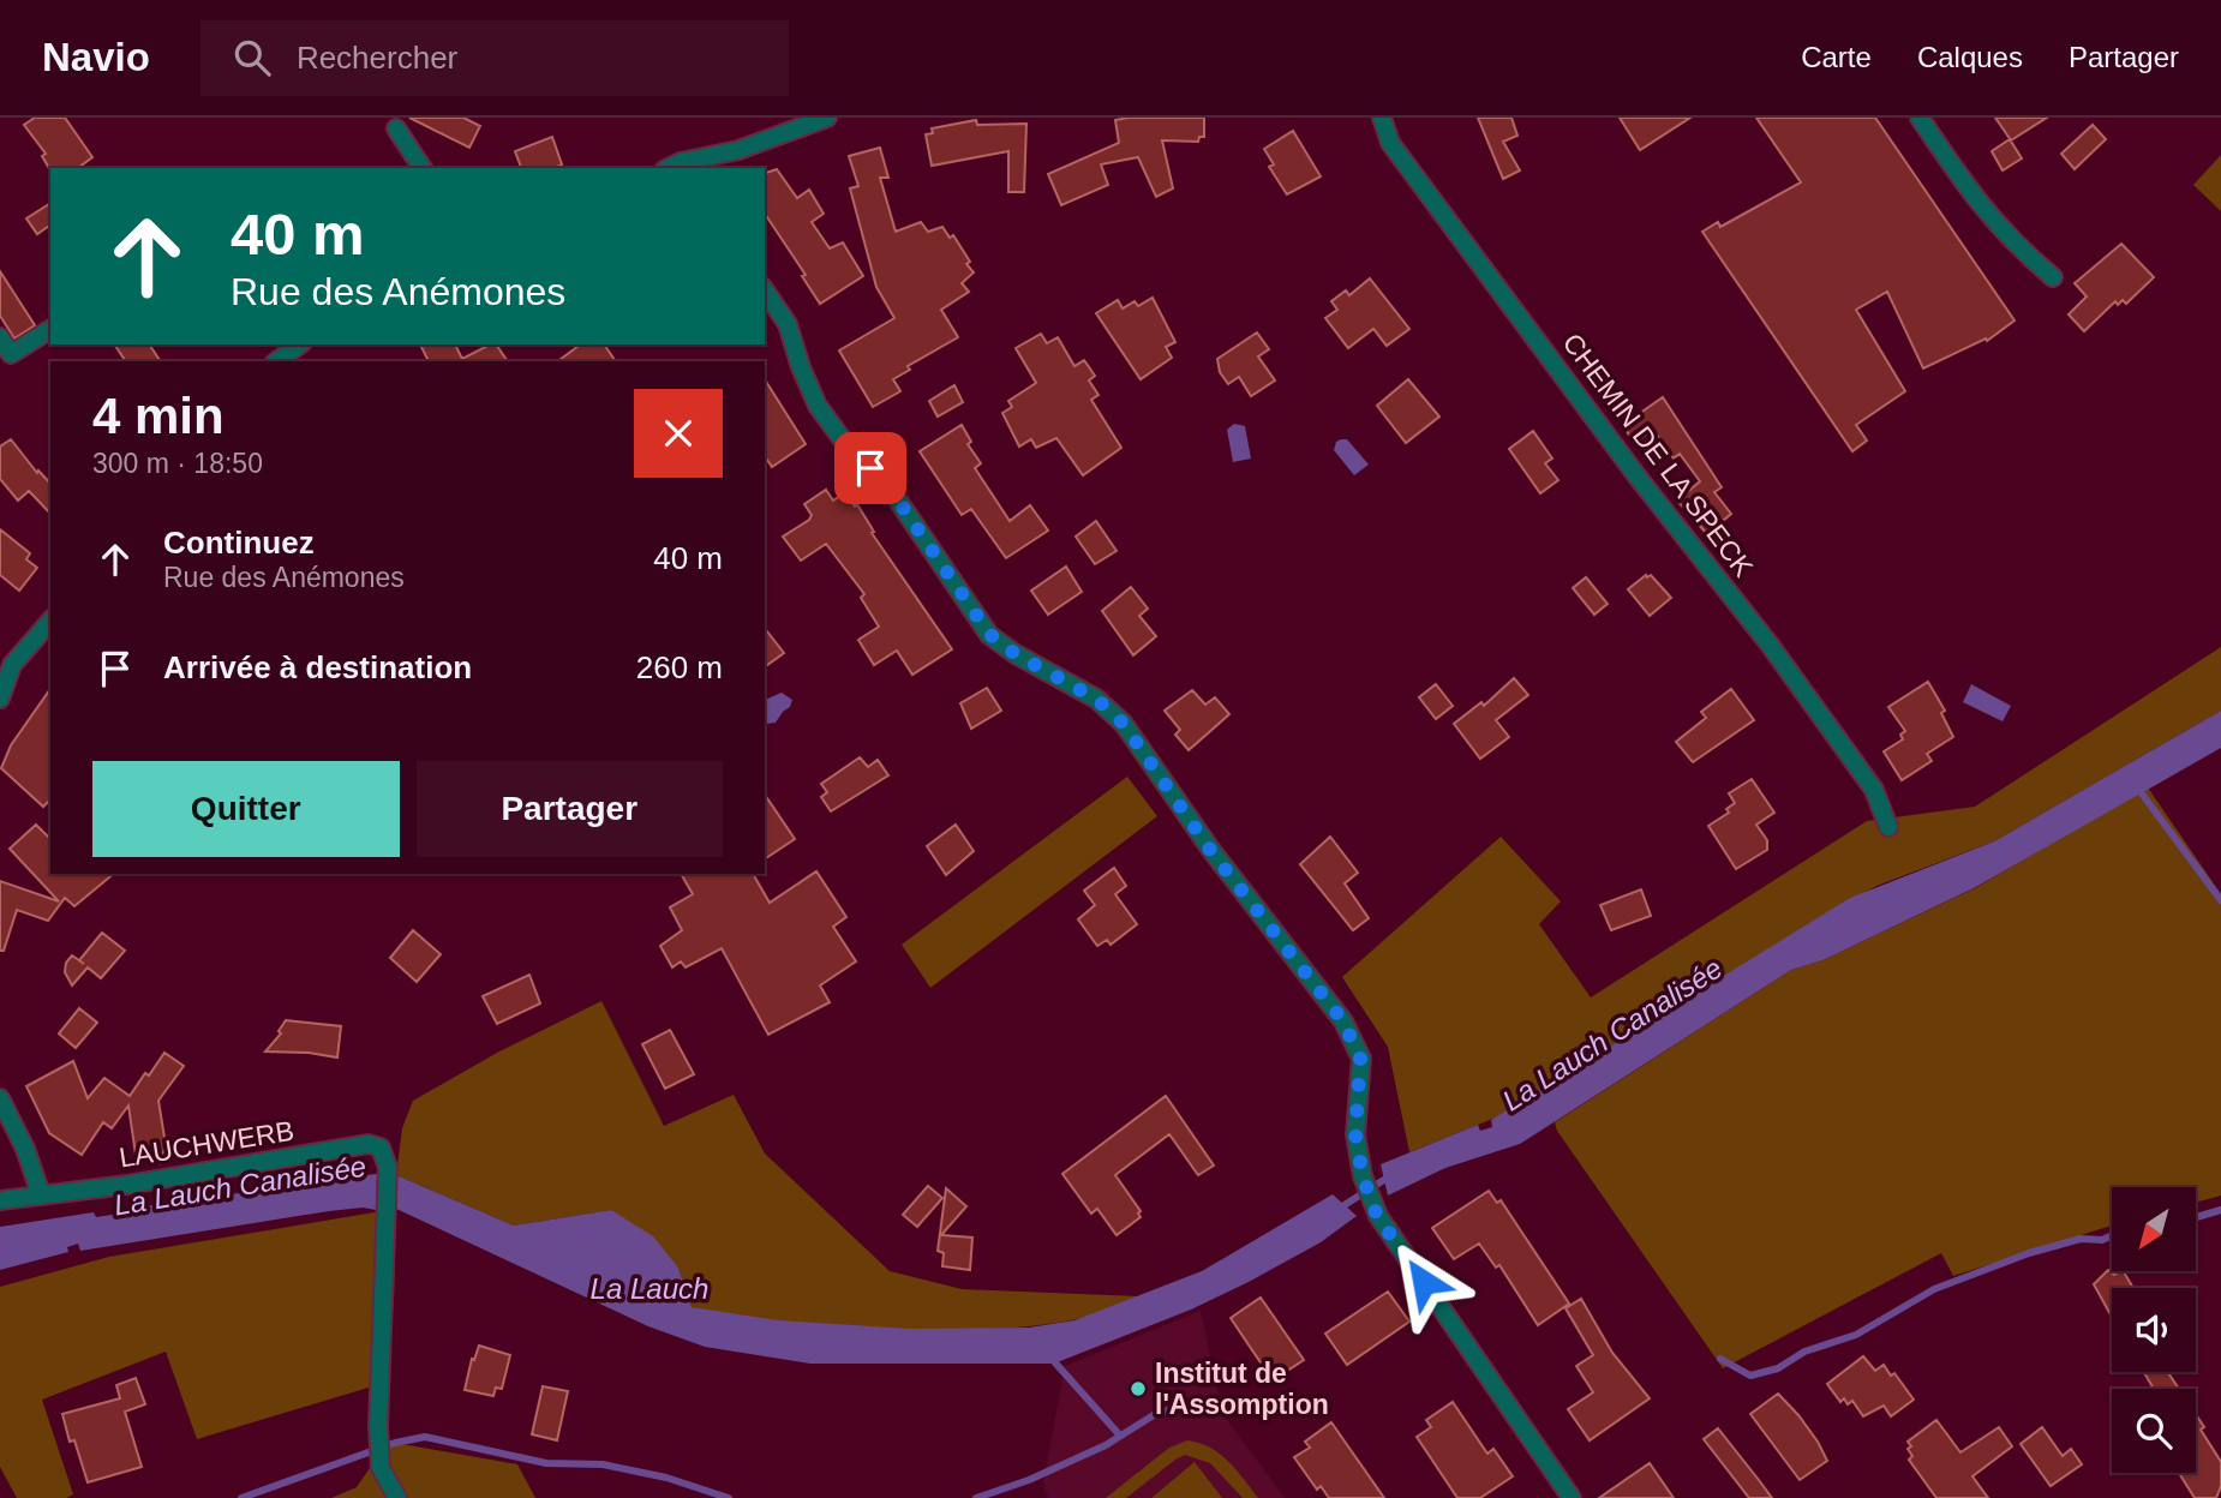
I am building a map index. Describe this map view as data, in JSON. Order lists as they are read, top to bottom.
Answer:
{
  "streets": {
    "street": ["CHEMIN DE LA SPECK", "LAUCHWERB"]
  },
  "water": ["La Lauch Canalisée", "La Lauch"],
  "places": ["Institut de l'Assomption"],
  "north": "bottom left",
  "page": {
    "header": "Navio",
    "search": "Rechercher",
    "nav": ["Carte", "Calques", "Partager"],
    "turn": ["40 m", "Rue des Anémones"],
    "heading": ["4 min", "300 m · 18:50"],
    "list": [
      {
        "name": "Continuez",
        "note": "Rue des Anémones",
        "value": "40 m"
      },
      {
        "name": "Arrivée à destination",
        "value": "260 m"
      }
    ],
    "buttons": ["Quitter", "Partager"]
  }
}
